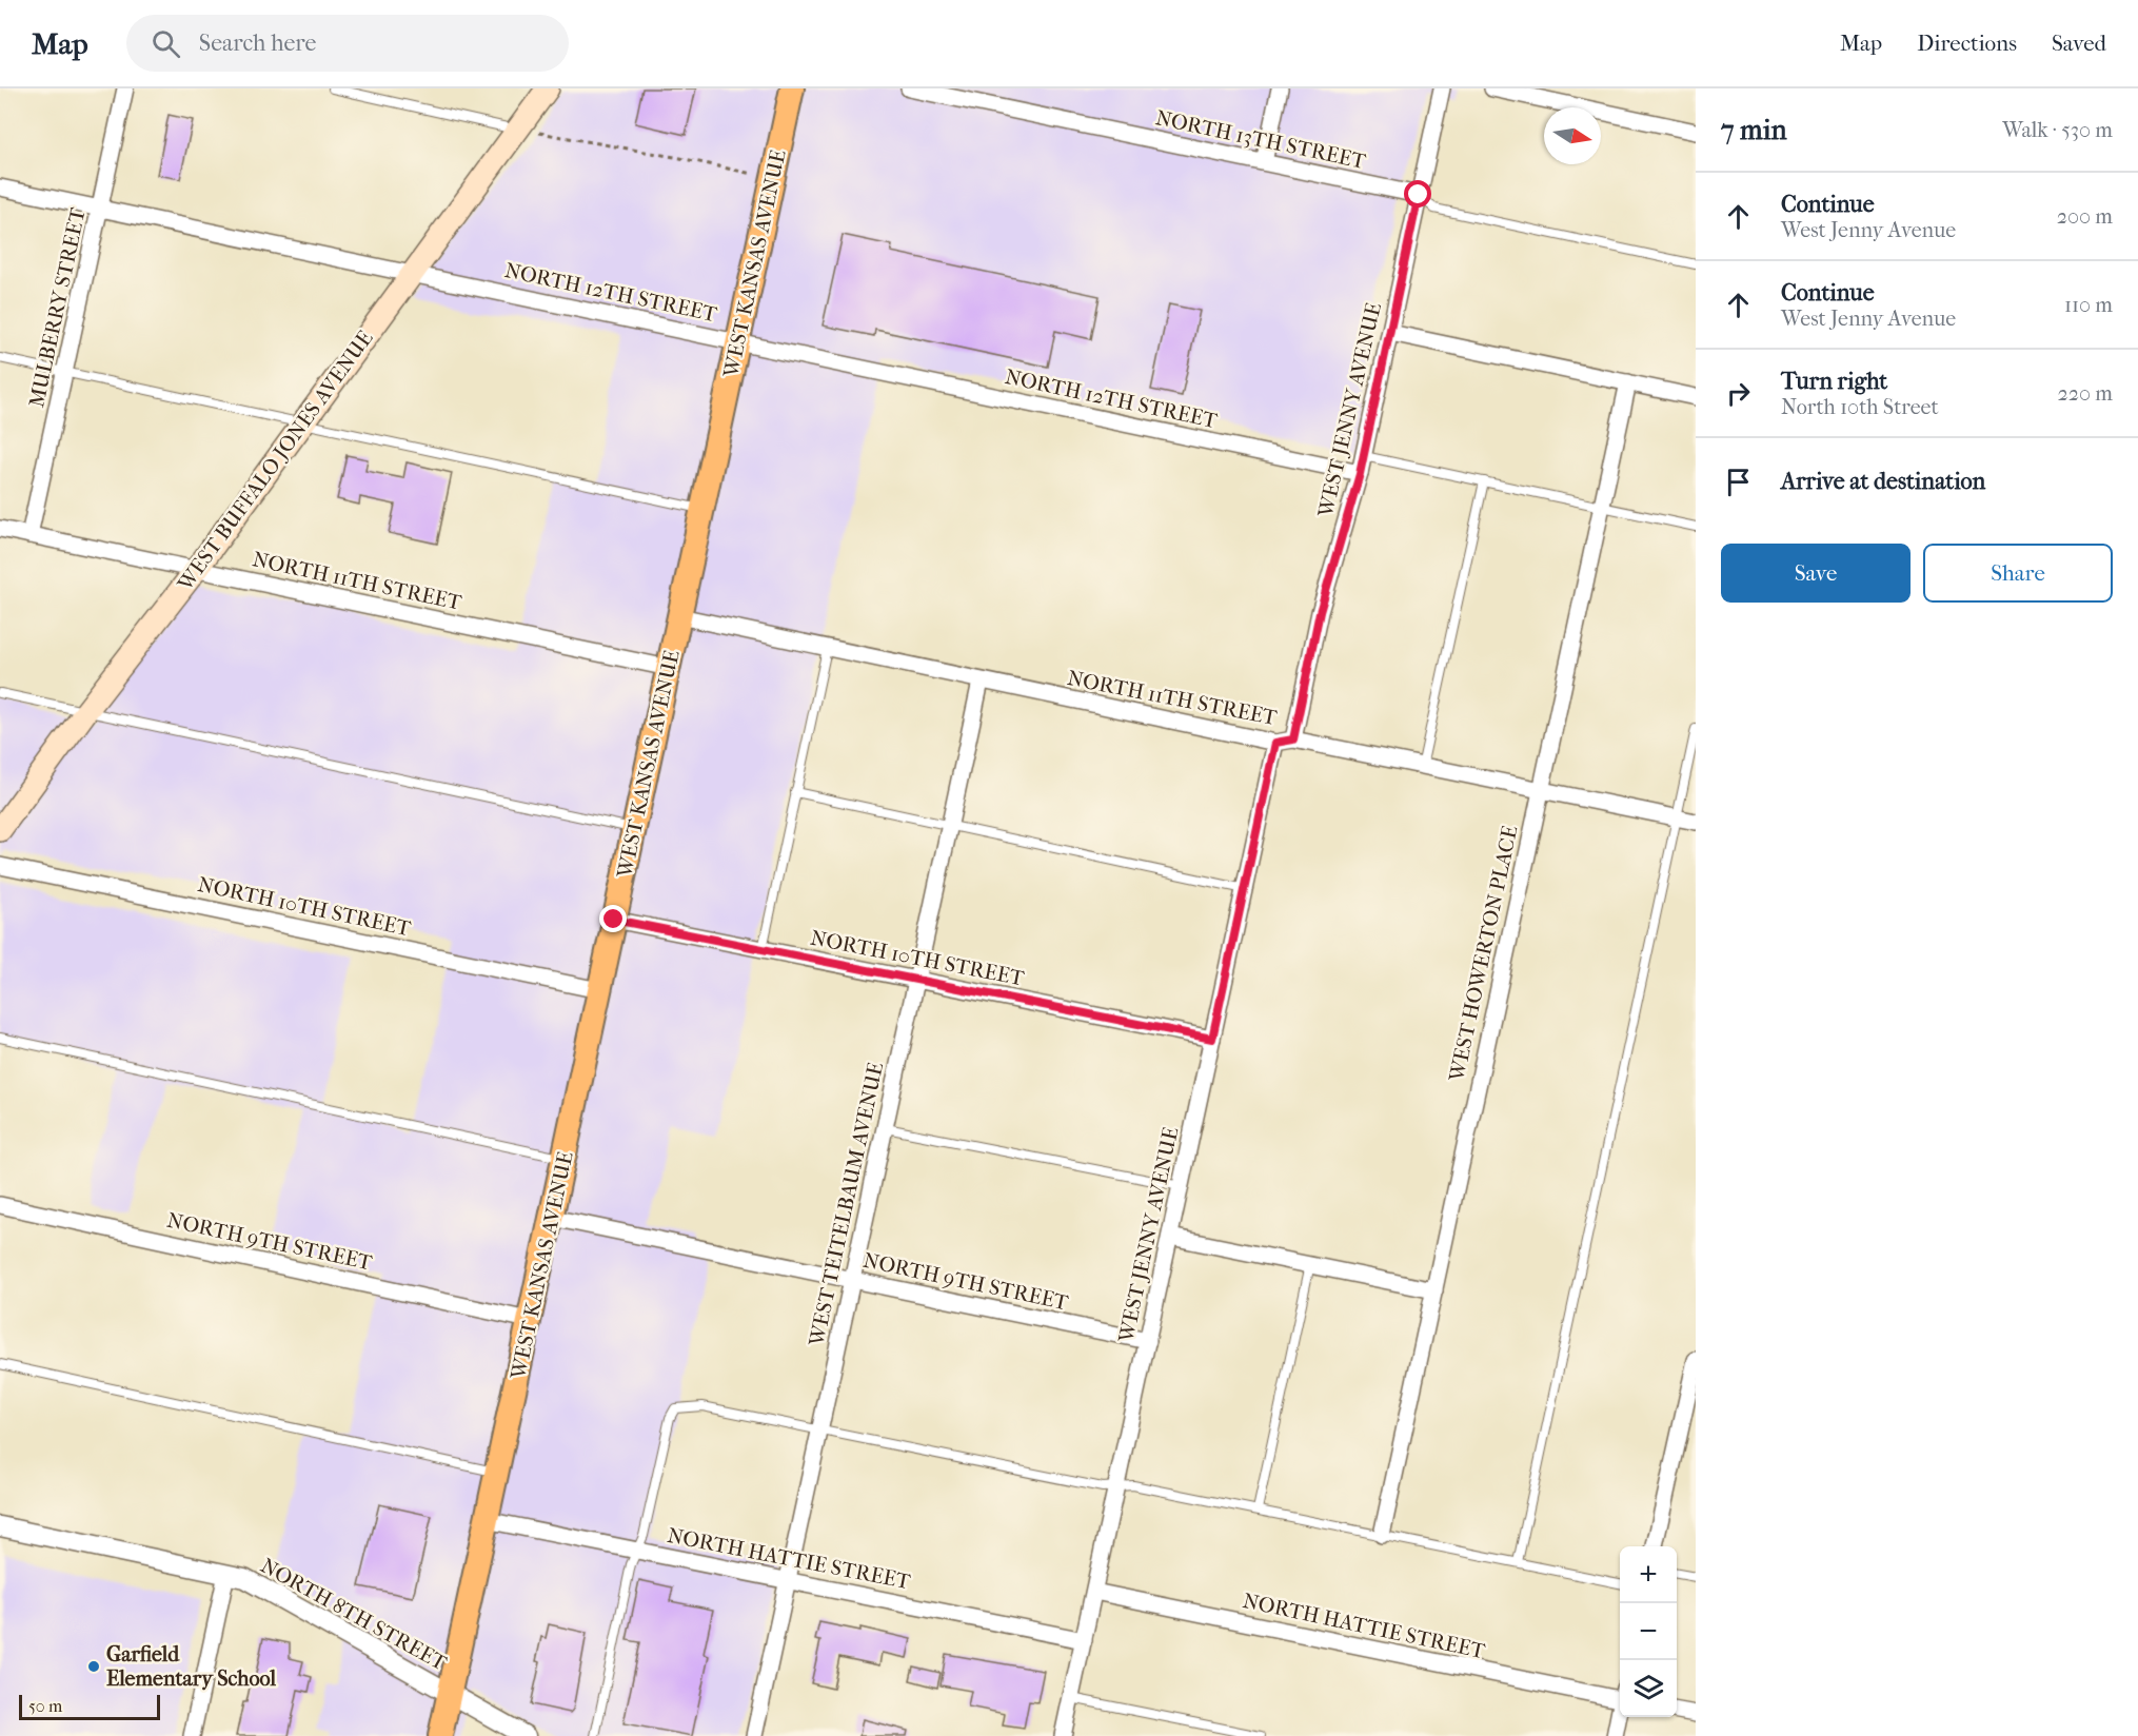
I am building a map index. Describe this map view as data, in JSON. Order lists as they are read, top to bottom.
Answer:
{
  "streets": {
    "main road": ["WEST KANSAS AVENUE", "WEST BUFFALO JONES AVENUE"],
    "street": [
      "NORTH 13TH STREET",
      "NORTH 12TH STREET",
      "MULBERRY STREET",
      "WEST JENNY AVENUE",
      "NORTH 11TH STREET",
      "NORTH 10TH STREET",
      "WEST HOWERTON PLACE",
      "WEST TEITELBAUM AVENUE",
      "NORTH 9TH STREET",
      "NORTH HATTIE STREET",
      "NORTH 8TH STREET"
    ]
  },
  "crossings": [
    ["NORTH 13TH STREET", "WEST JENNY AVENUE"],
    ["WEST KANSAS AVENUE", "NORTH 12TH STREET"],
    ["WEST KANSAS AVENUE", "NORTH 11TH STREET"],
    ["WEST KANSAS AVENUE", "NORTH 10TH STREET"],
    ["WEST KANSAS AVENUE", "NORTH 9TH STREET"],
    ["WEST KANSAS AVENUE", "NORTH HATTIE STREET"],
    ["WEST KANSAS AVENUE", "NORTH 8TH STREET"],
    ["NORTH 12TH STREET", "MULBERRY STREET"],
    ["NORTH 12TH STREET", "WEST JENNY AVENUE"],
    ["NORTH 12TH STREET", "WEST BUFFALO JONES AVENUE"],
    ["MULBERRY STREET", "NORTH 11TH STREET"],
    ["WEST JENNY AVENUE", "NORTH 11TH STREET"],
    ["WEST JENNY AVENUE", "NORTH 10TH STREET"],
    ["WEST JENNY AVENUE", "NORTH 9TH STREET"],
    ["WEST JENNY AVENUE", "NORTH HATTIE STREET"],
    ["WEST BUFFALO JONES AVENUE", "NORTH 11TH STREET"],
    ["NORTH 11TH STREET", "WEST HOWERTON PLACE"],
    ["NORTH 11TH STREET", "WEST TEITELBAUM AVENUE"],
    ["NORTH 10TH STREET", "WEST TEITELBAUM AVENUE"],
    ["WEST TEITELBAUM AVENUE", "NORTH 9TH STREET"],
    ["WEST TEITELBAUM AVENUE", "NORTH HATTIE STREET"]
  ],
  "places": ["Garfield Elementary School"],
  "scale_bar": "50 m",
  "north": "right",
  "page": {
    "header": "Map",
    "search": "Search here",
    "nav": ["Map", "Directions", "Saved"],
    "heading": ["7 min", "Walk · 530 m"],
    "list": [
      ["Continue", "West Jenny Avenue", "200 m"],
      ["Continue", "West Jenny Avenue", "110 m"],
      ["Turn right", "North 10th Street", "220 m"],
      "Arrive at destination"
    ],
    "buttons": ["Save", "Share"],
    "map_buttons": ["+", "−"],
    "scale": "50 m"
  }
}
